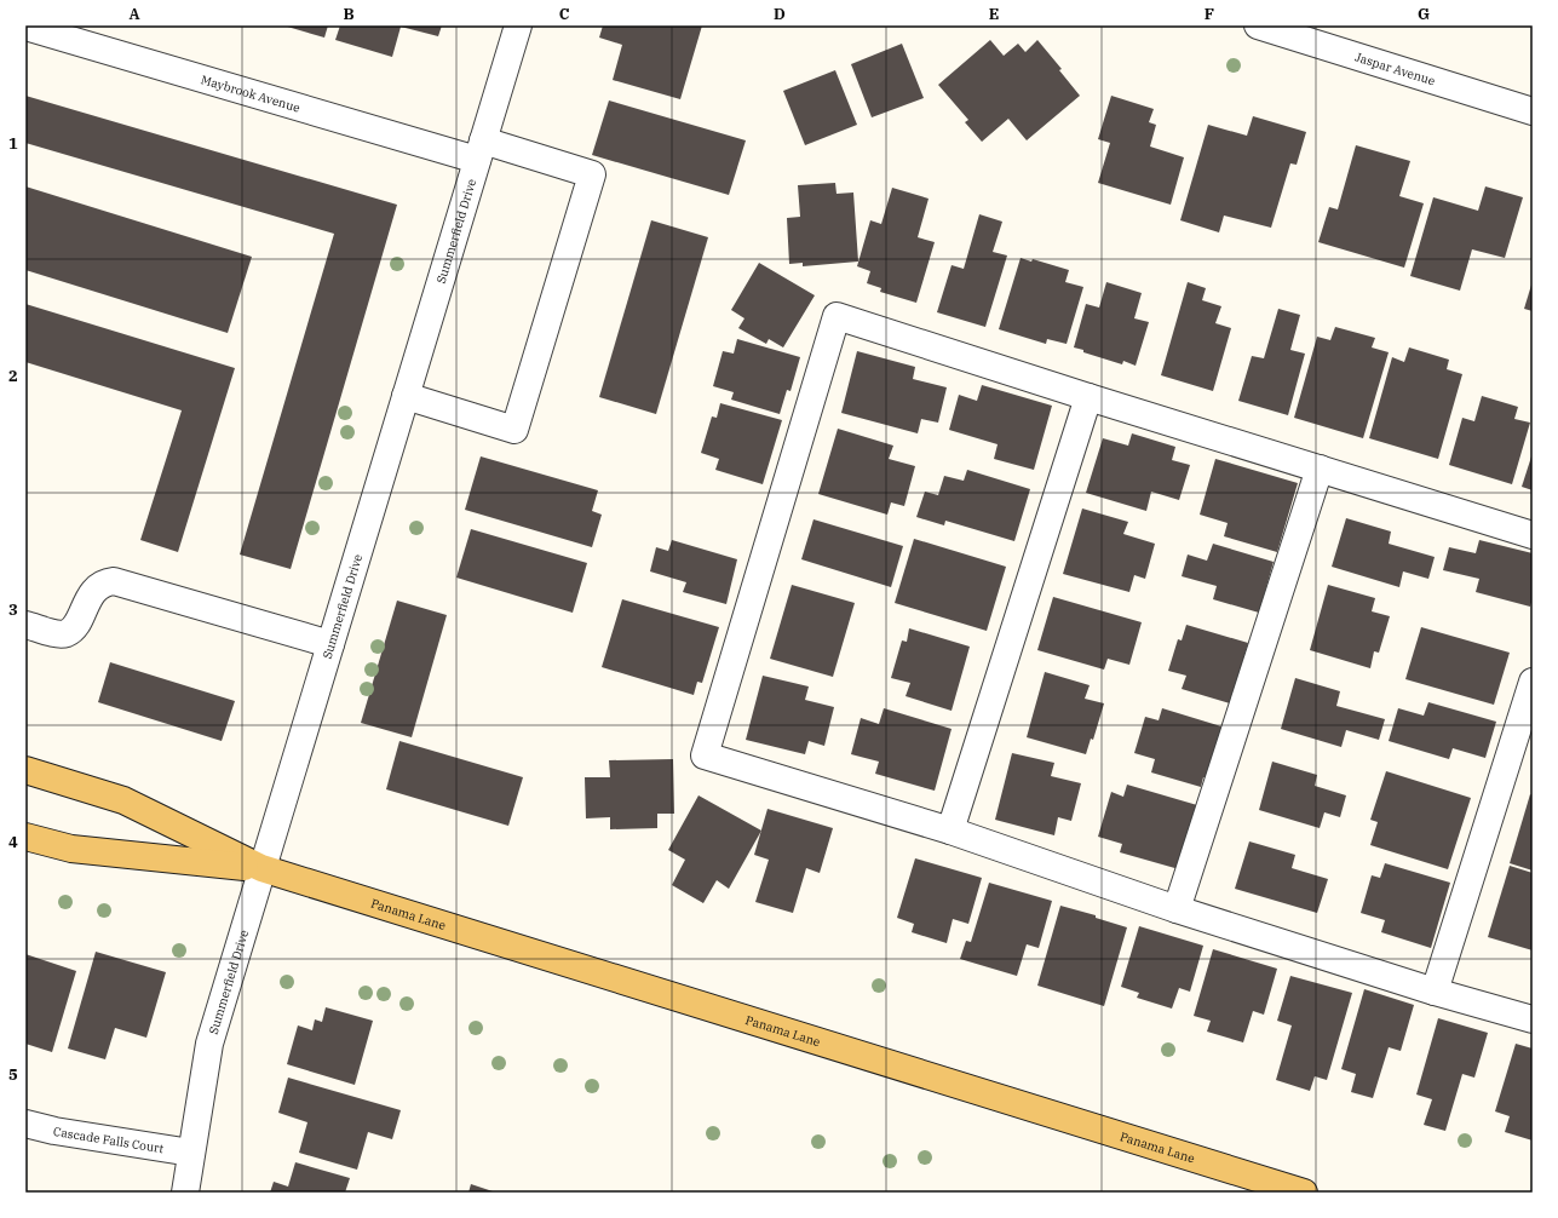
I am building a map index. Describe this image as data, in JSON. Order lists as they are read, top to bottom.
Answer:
{
  "streets": {
    "main road": ["Panama Lane"],
    "street": [
      "Jaspar Avenue",
      "Maybrook Avenue",
      "Summerfield Drive",
      "Cascade Falls Court"
    ]
  },
  "crossings": [
    ["Maybrook Avenue", "Summerfield Drive"],
    ["Summerfield Drive", "Panama Lane"],
    ["Summerfield Drive", "Cascade Falls Court"]
  ],
  "grid": {
    "columns": [
      "A",
      "B",
      "C",
      "D",
      "E",
      "F",
      "G"
    ],
    "rows": [
      "1",
      "2",
      "3",
      "4",
      "5"
    ]
  }
}
